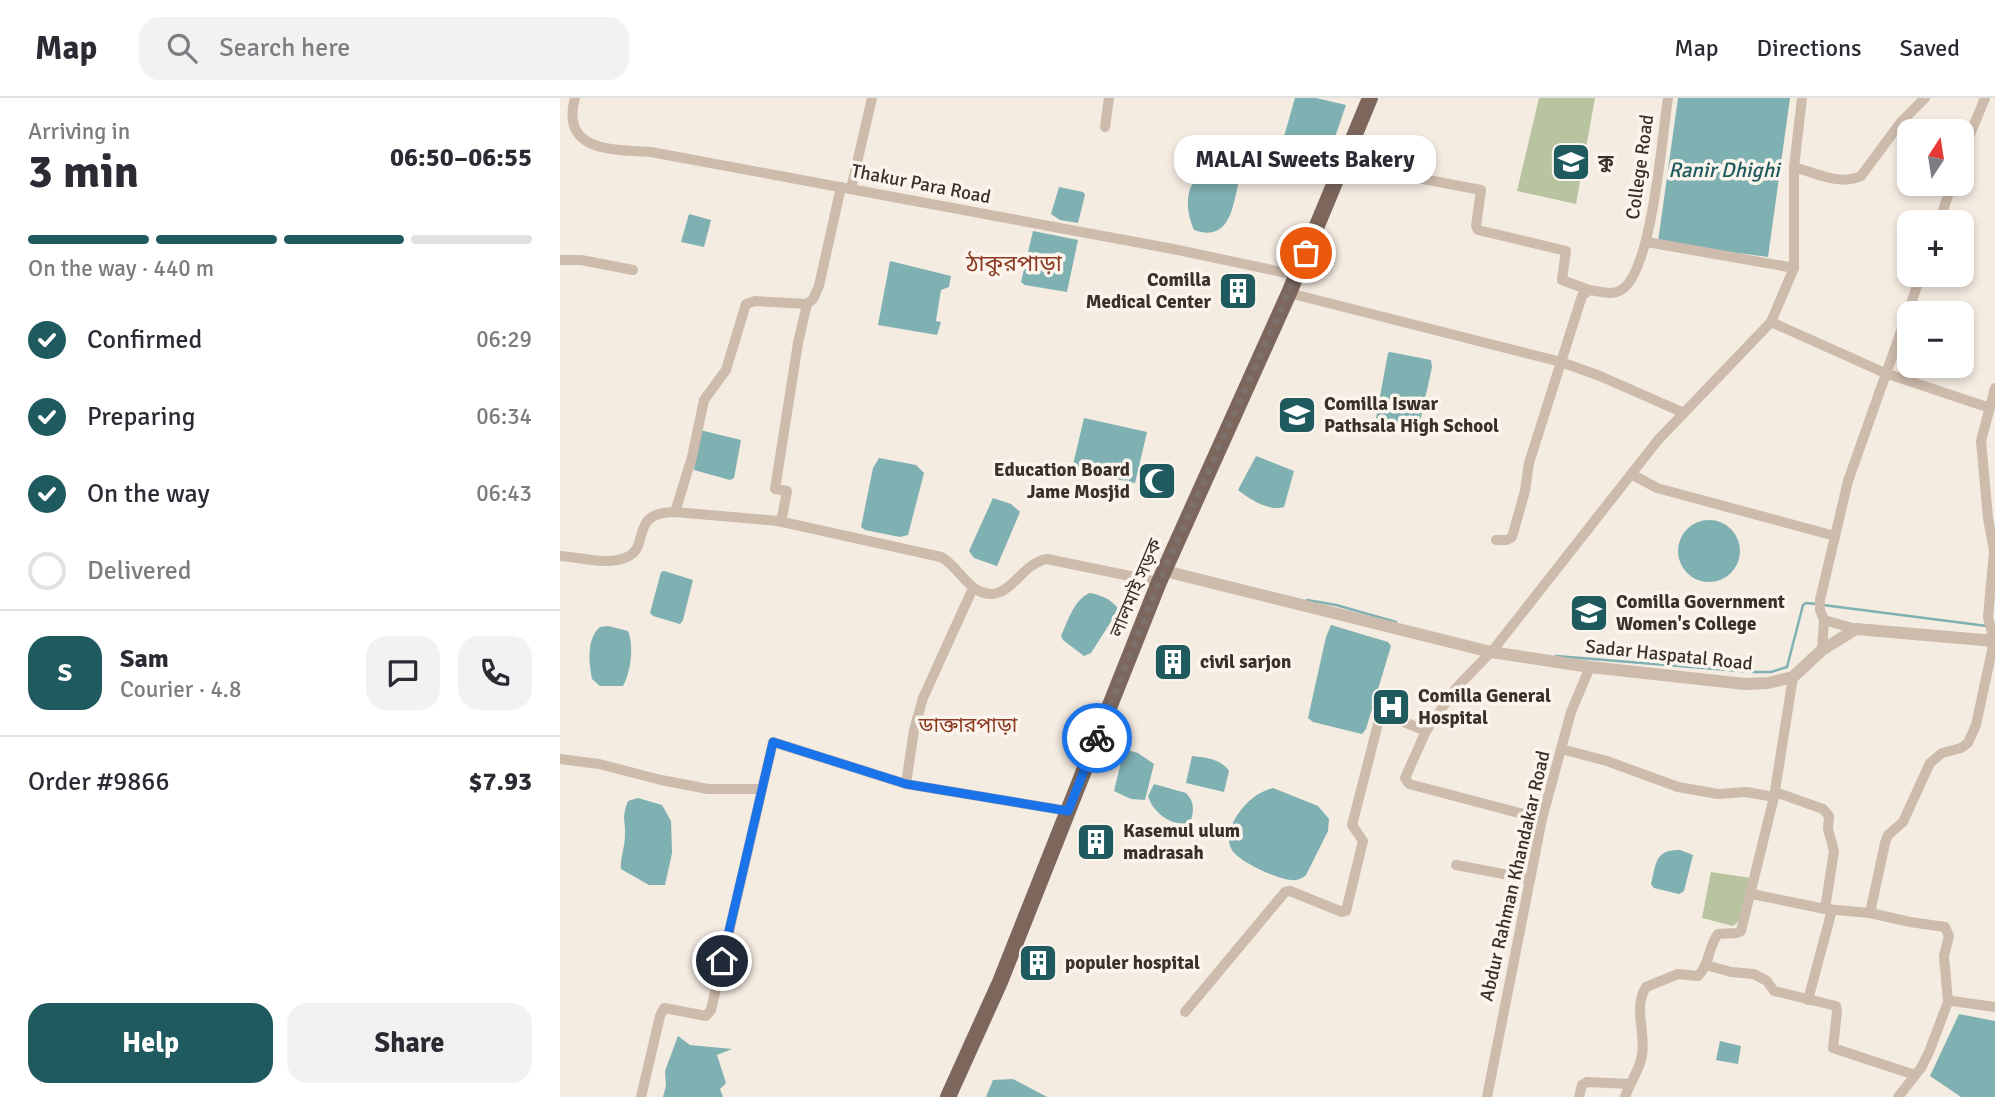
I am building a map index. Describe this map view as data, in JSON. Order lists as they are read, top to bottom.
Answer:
{
  "streets": {
    "main road": ["লালমাই সড়ক"],
    "street": [
      "College Road",
      "Thakur Para Road",
      "Sadar Haspatal Road",
      "Abdur Rahman Khandakar Road"
    ]
  },
  "crossings": [
    ["Thakur Para Road", "লালমাই সড়ক"],
    ["লালমাই সড়ক", "Sadar Haspatal Road"],
    ["Sadar Haspatal Road", "Abdur Rahman Khandakar Road"]
  ],
  "districts": ["ঠাকুরপাড়া", "ডাক্তারপাড়া"],
  "water": ["Ranir Dhighi"],
  "places": {
    "school or university": ["কু", "Comilla Iswar Pathsala High School", "Comilla Government Women's College"],
    "other": ["MALAI Sweets Bakery"],
    "building": [
      "Comilla Medical Center",
      "civil sarjon",
      "Kasemul ulum madrasah",
      "populer hospital"
    ],
    "mosque": ["Education Board Jame Mosjid"],
    "hospital": ["Comilla General Hospital"]
  },
  "north": "top",
  "page": {
    "header": "Map",
    "search": "Search here",
    "nav": ["Map", "Directions", "Saved"],
    "heading": ["3 min", "Arriving in", "06:50–06:55"],
    "panel": [
      "Sam",
      "Courier · 4.8",
      "Order #9866",
      "$7.93"
    ],
    "map_buttons": ["+", "−"],
    "bubble": "MALAI Sweets Bakery",
    "bar": "On the way · 440 m",
    "list": [
      ["Confirmed", "06:29"],
      ["Preparing", "06:34"],
      ["On the way", "06:43"],
      "Delivered"
    ],
    "round": "S",
    "buttons": ["Help", "Share"]
  }
}
